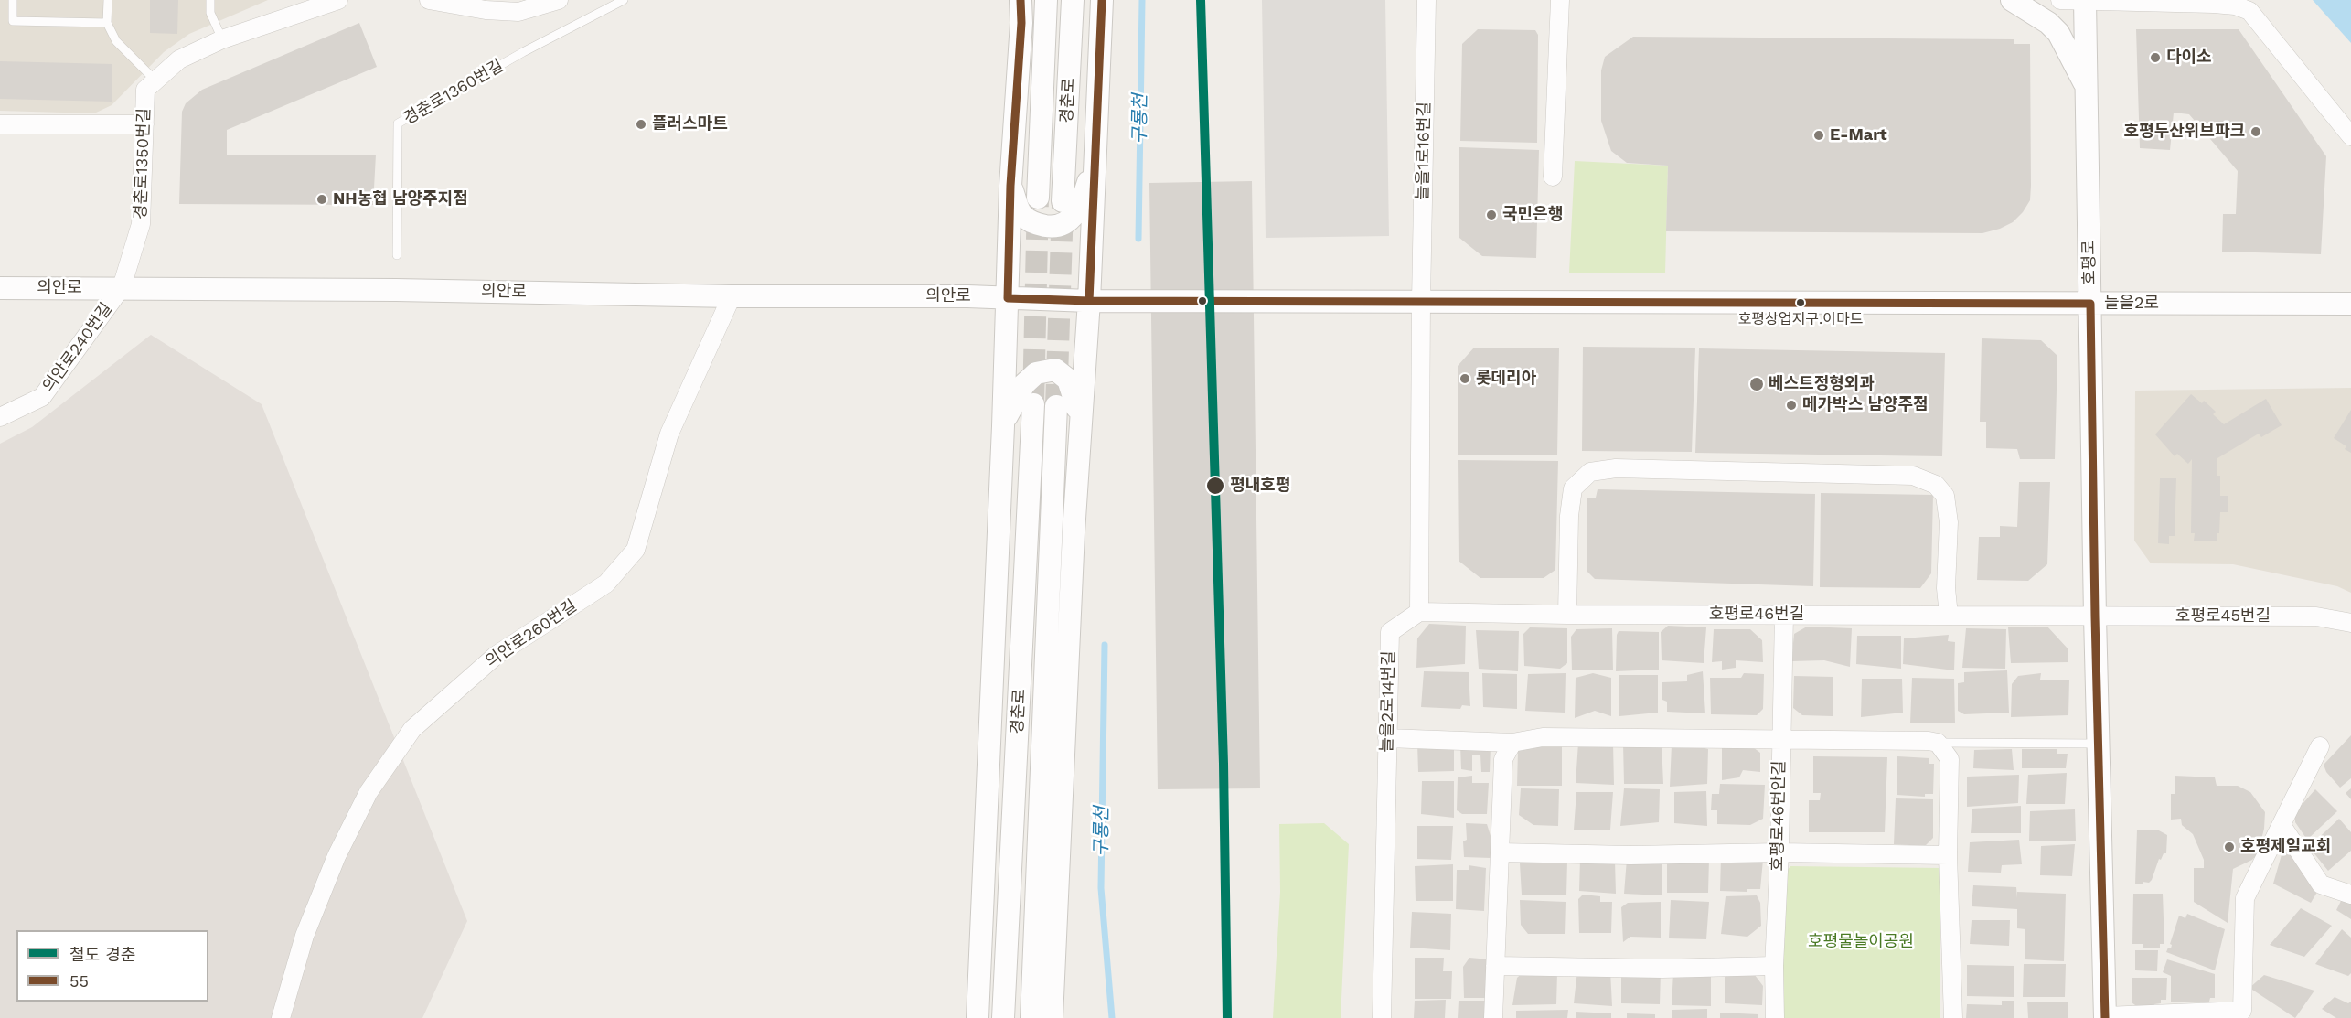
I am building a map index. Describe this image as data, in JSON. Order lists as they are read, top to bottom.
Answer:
{
  "streets": {
    "street": [
      "경춘로",
      "늘을1로16번길",
      "경춘로1350번길",
      "호평로",
      "의안로",
      "늘을2로",
      "의안로240번길",
      "호평로46번길",
      "호평로45번길",
      "의안로260번길",
      "늘을2로14번길",
      "호평로46번안길"
    ],
    "lane": ["경춘로1360번길"]
  },
  "crossings": [
    ["늘을1로16번길", "늘을2로"],
    ["경춘로1350번길", "의안로"],
    ["경춘로1350번길", "의안로240번길"],
    ["호평로", "늘을2로"],
    ["호평로", "호평로46번길"],
    ["호평로", "호평로45번길"],
    ["의안로", "늘을2로"],
    ["의안로", "의안로240번길"],
    ["의안로", "의안로260번길"],
    ["호평로46번길", "호평로45번길"],
    ["호평로46번길", "늘을2로14번길"],
    ["호평로46번길", "호평로46번안길"]
  ],
  "water": ["구룡천"],
  "parks": ["호평물놀이공원"],
  "places": [
    "다이소",
    "플러스마트",
    "호평두산위브파크",
    "E-Mart",
    "NH농협 남양주지점",
    "국민은행",
    "호평상업지구.이마트",
    "롯데리아",
    "베스트정형외과",
    "메가박스 남양주점",
    "평내호평",
    "호평제일교회"
  ],
  "lines": ["rail line 경춘", "transit line 55"],
  "legend": ["철도 경춘", "55"]
}
